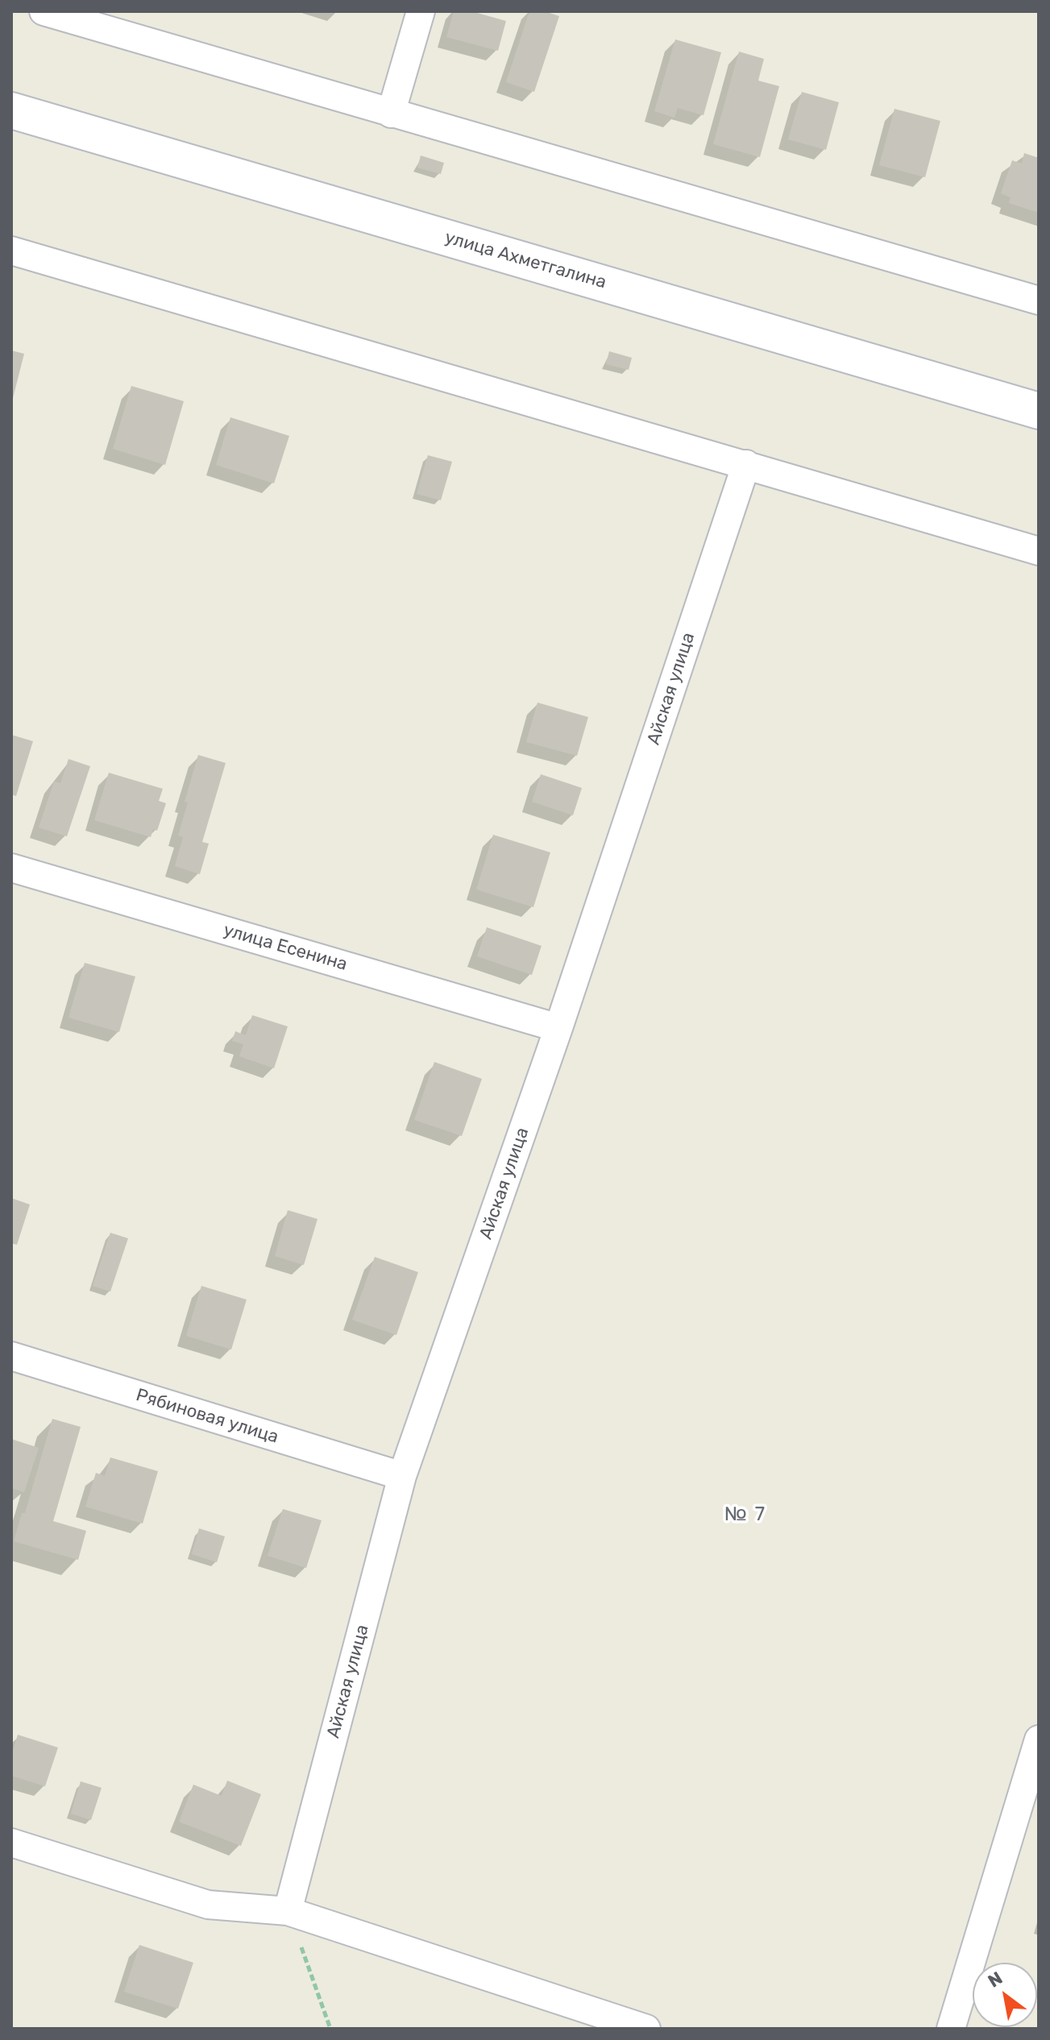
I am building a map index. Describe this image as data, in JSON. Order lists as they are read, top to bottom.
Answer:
{
  "streets": {
    "main road": ["улица Ахметгалина"],
    "street": ["Айская улица", "улица Есенина", "Рябиновая улица"]
  },
  "crossings": [
    ["Айская улица", "улица Есенина"],
    ["Айская улица", "Рябиновая улица"]
  ],
  "districts": ["№ 7"],
  "north": "top left"
}
